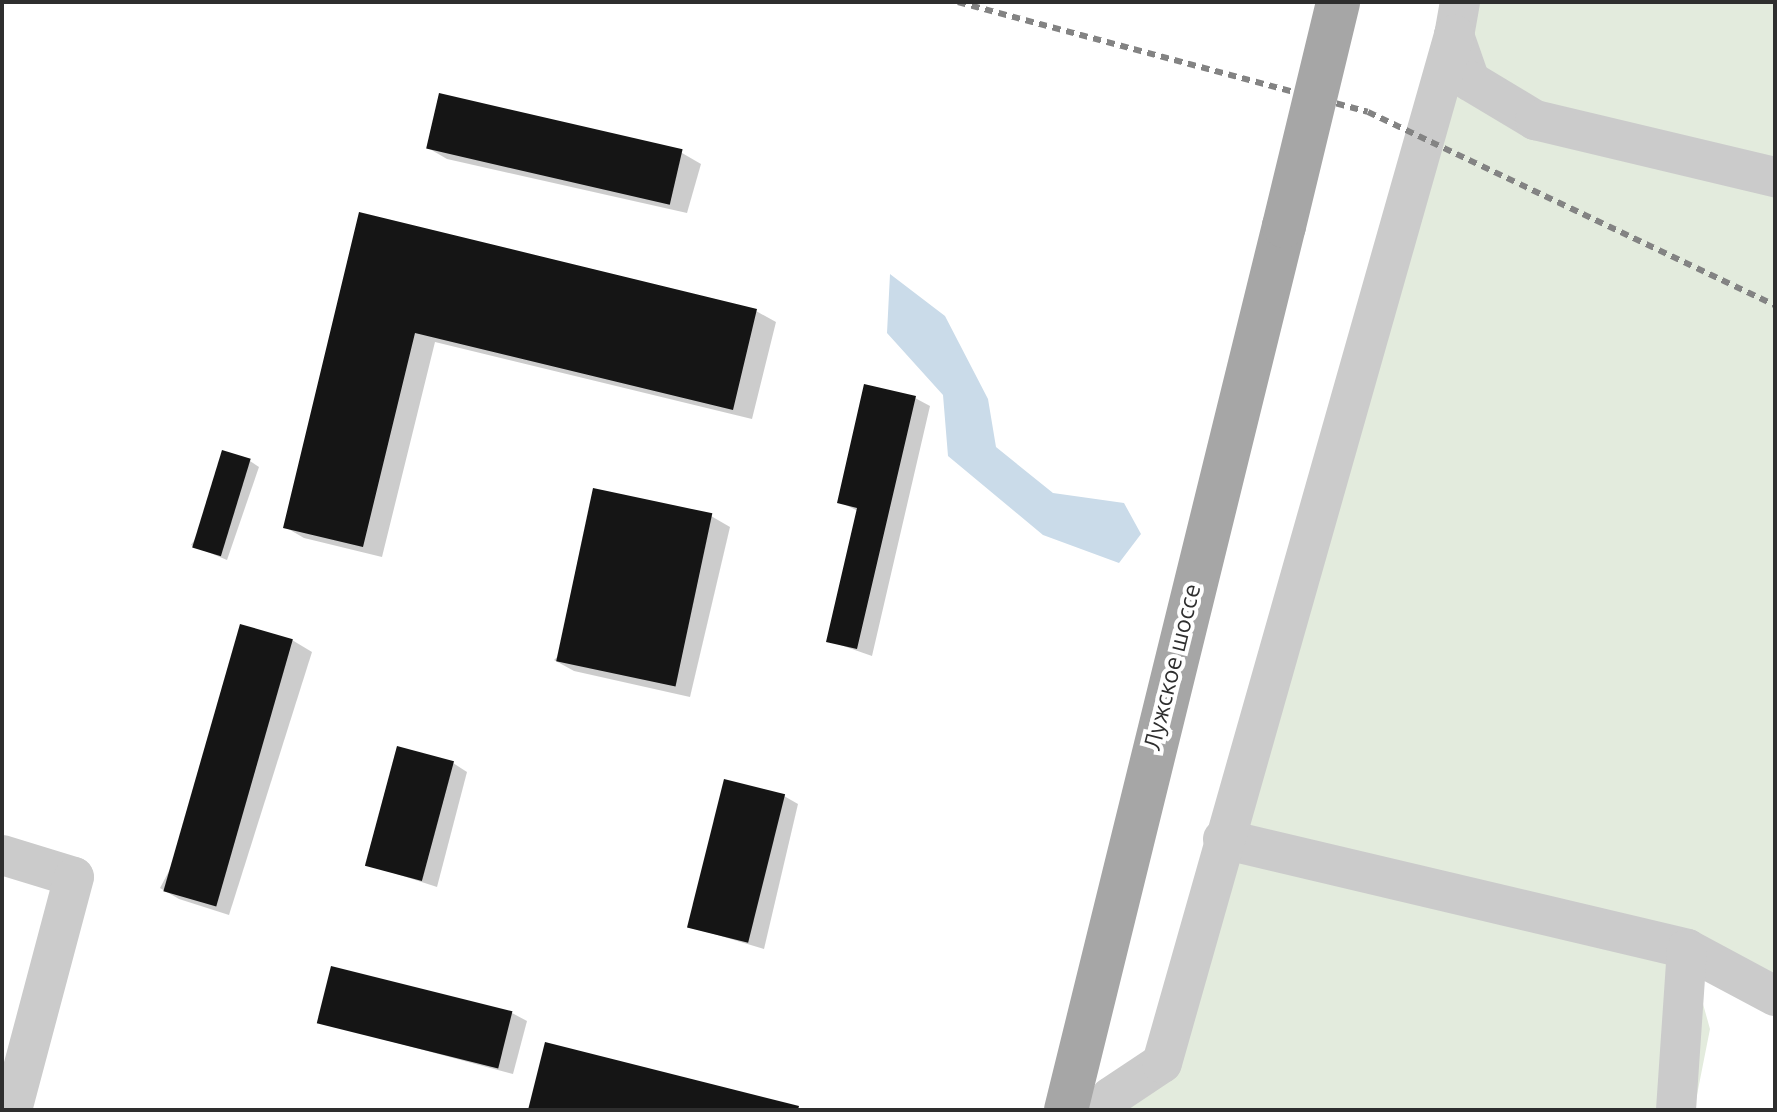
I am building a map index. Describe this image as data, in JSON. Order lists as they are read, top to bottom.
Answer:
{
  "streets": {
    "main road": ["Лужское шоссе"]
  }
}
